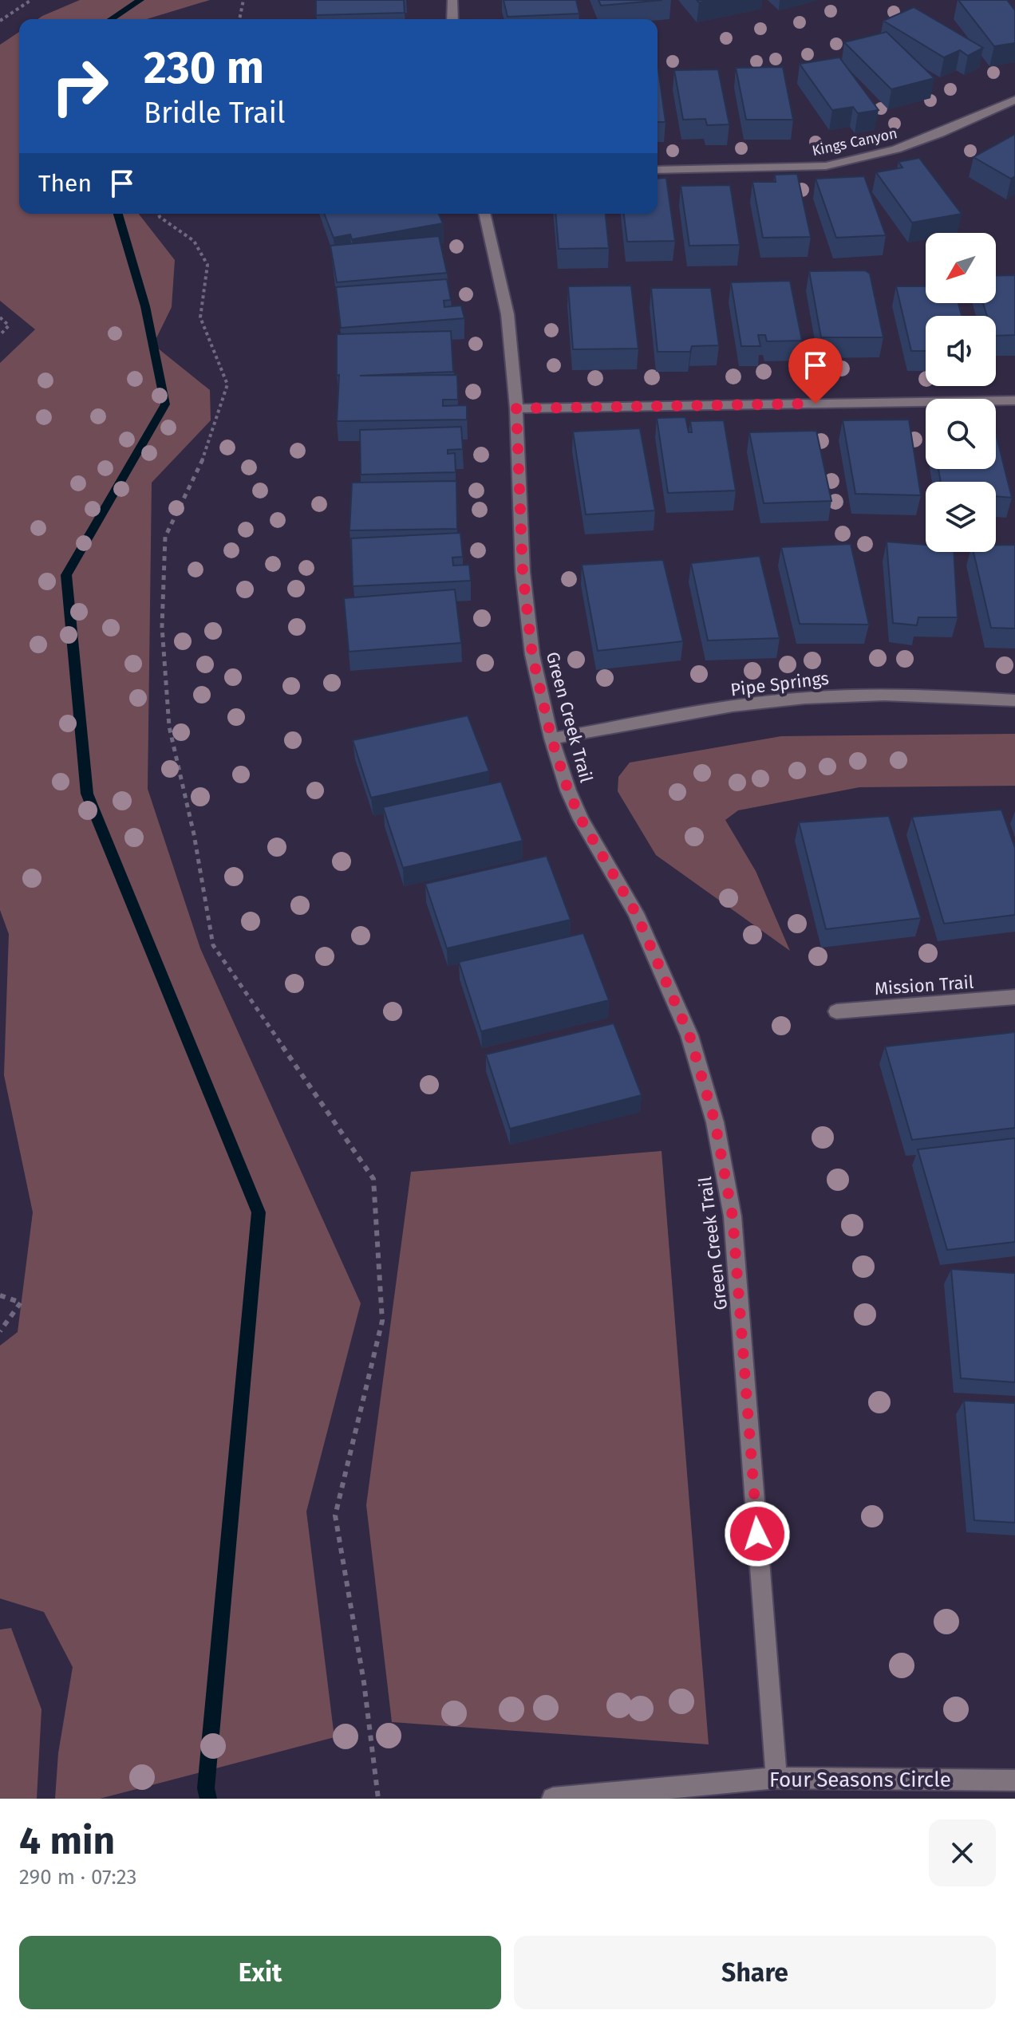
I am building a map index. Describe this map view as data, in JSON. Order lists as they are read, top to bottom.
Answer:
{
  "streets": {
    "street": [
      "Kings Canyon",
      "Pipe Springs",
      "Green Creek Trail",
      "Mission Trail",
      "Four Seasons Circle"
    ]
  },
  "crossings": [
    ["Pipe Springs", "Green Creek Trail"],
    ["Green Creek Trail", "Four Seasons Circle"]
  ],
  "north": "bottom left",
  "page": {
    "turn": ["230 m", "Bridle Trail"],
    "then": "Then",
    "heading": ["4 min", "290 m · 07:23"],
    "buttons": ["Exit", "Share"]
  }
}
